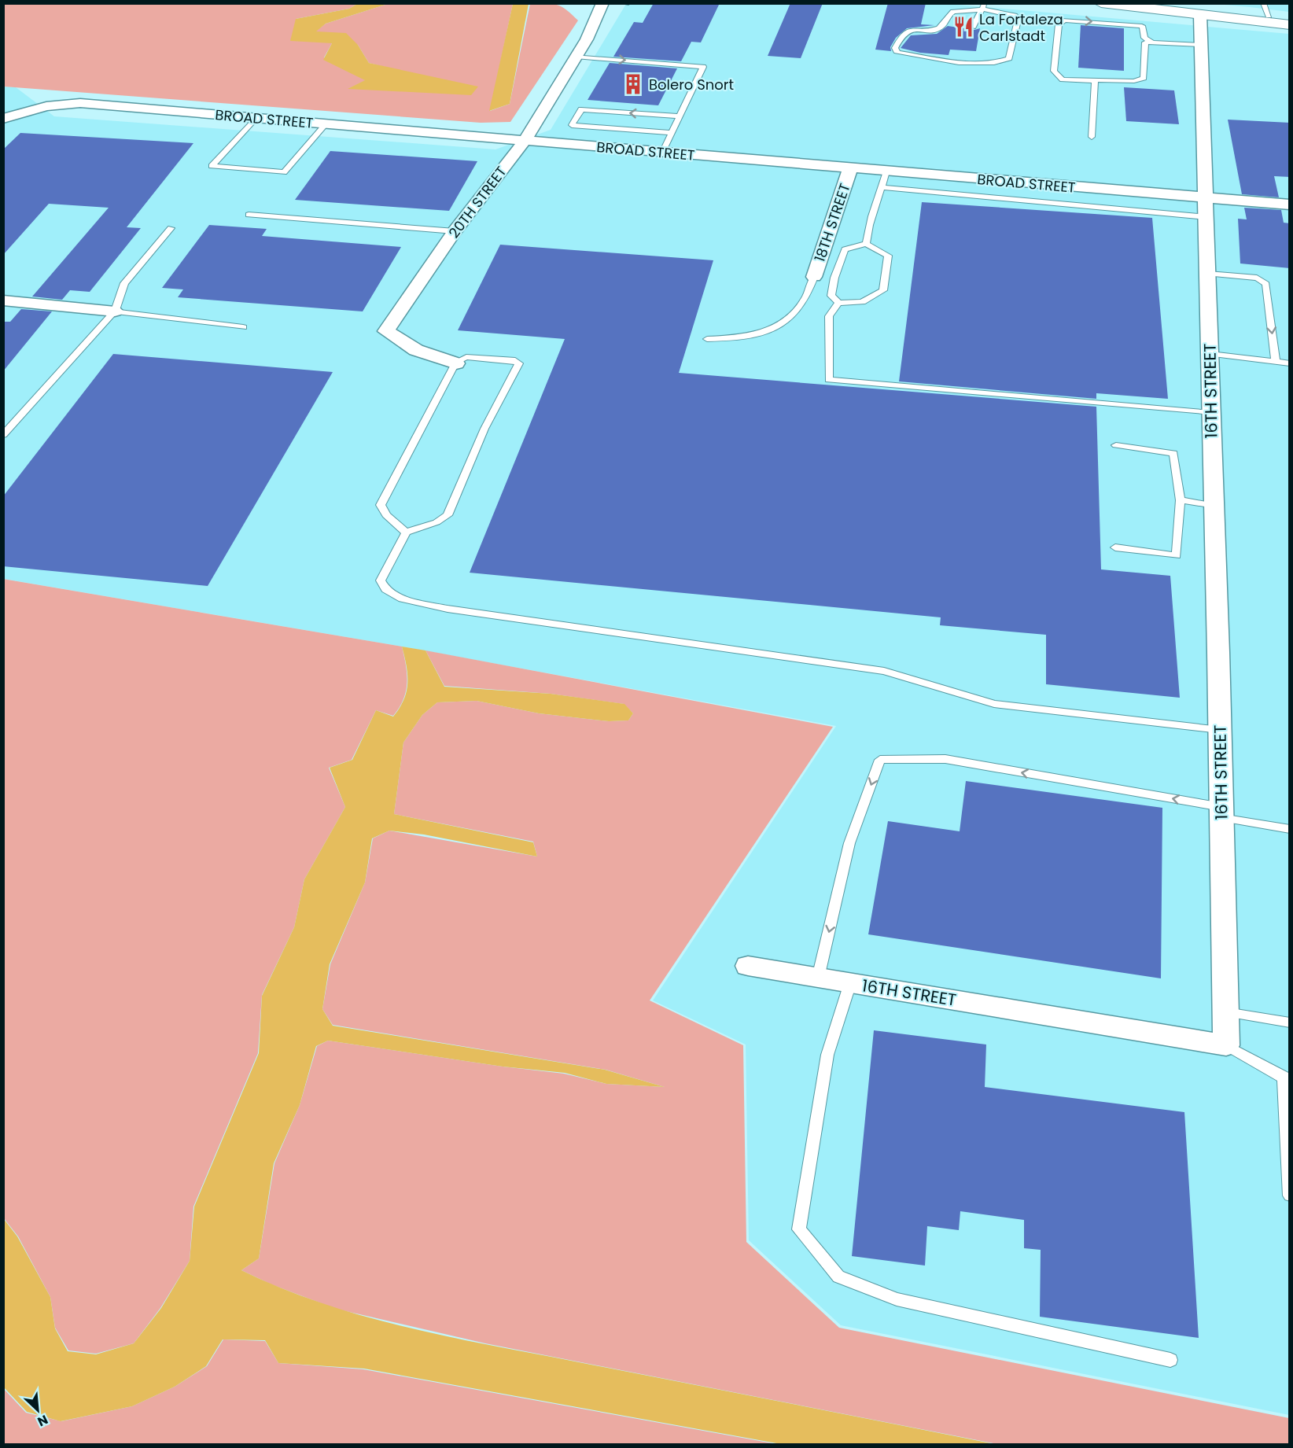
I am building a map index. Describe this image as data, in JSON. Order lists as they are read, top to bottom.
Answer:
{
  "streets": {
    "street": [
      "BROAD STREET",
      "20TH STREET",
      "18TH STREET",
      "16TH STREET"
    ]
  },
  "crossings": [
    ["BROAD STREET", "20TH STREET"],
    ["BROAD STREET", "18TH STREET"],
    ["BROAD STREET", "16TH STREET"]
  ],
  "places": {
    "restaurant": ["La Fortaleza Carlstadt"],
    "building": ["Bolero Snort"]
  },
  "north": "bottom right"
}
